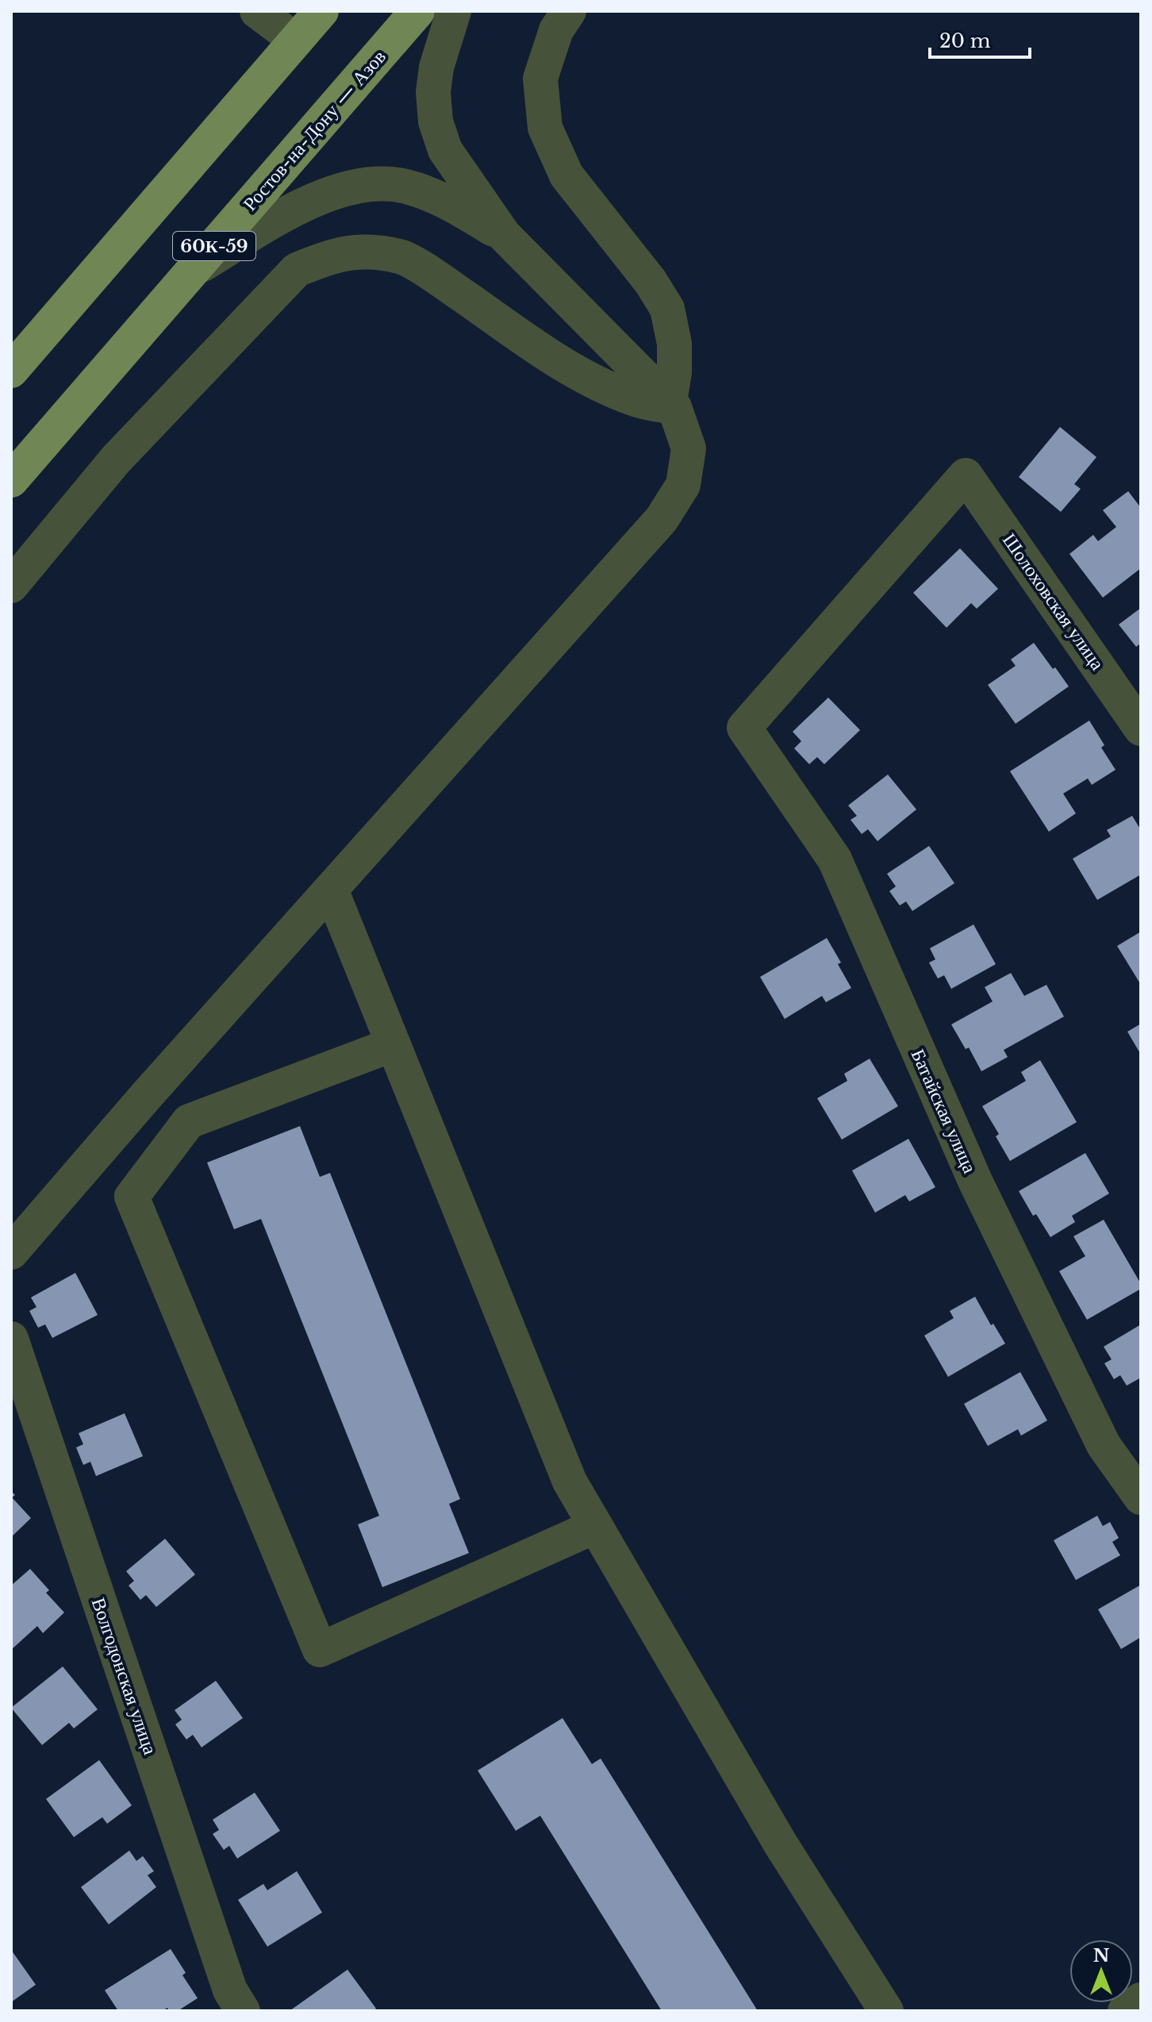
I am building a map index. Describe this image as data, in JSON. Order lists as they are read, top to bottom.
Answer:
{
  "streets": {
    "main road": ["Ростов-на-Дону — Азов", "60К-59"],
    "street": ["Шолоховская улица", "Батайская улица", "Волгодонская улица"]
  },
  "crossings": [
    ["Шолоховская улица", "Батайская улица"]
  ],
  "scale_bar": "20 m",
  "north": "top"
}
